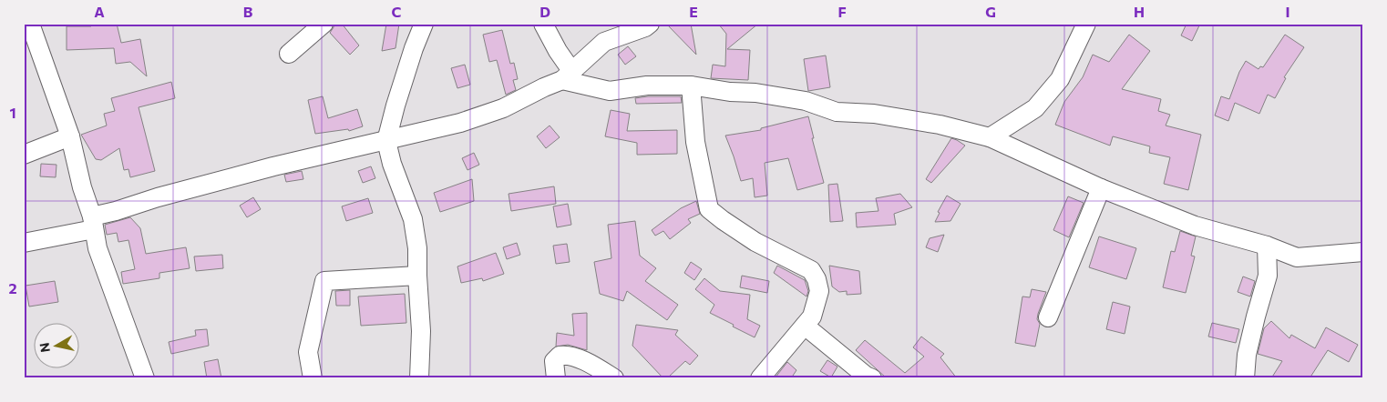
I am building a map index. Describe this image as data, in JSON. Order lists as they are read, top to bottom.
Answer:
{
  "north": "left",
  "grid": {
    "columns": [
      "A",
      "B",
      "C",
      "D",
      "E",
      "F",
      "G",
      "H",
      "I"
    ],
    "rows": ["1", "2"]
  }
}
